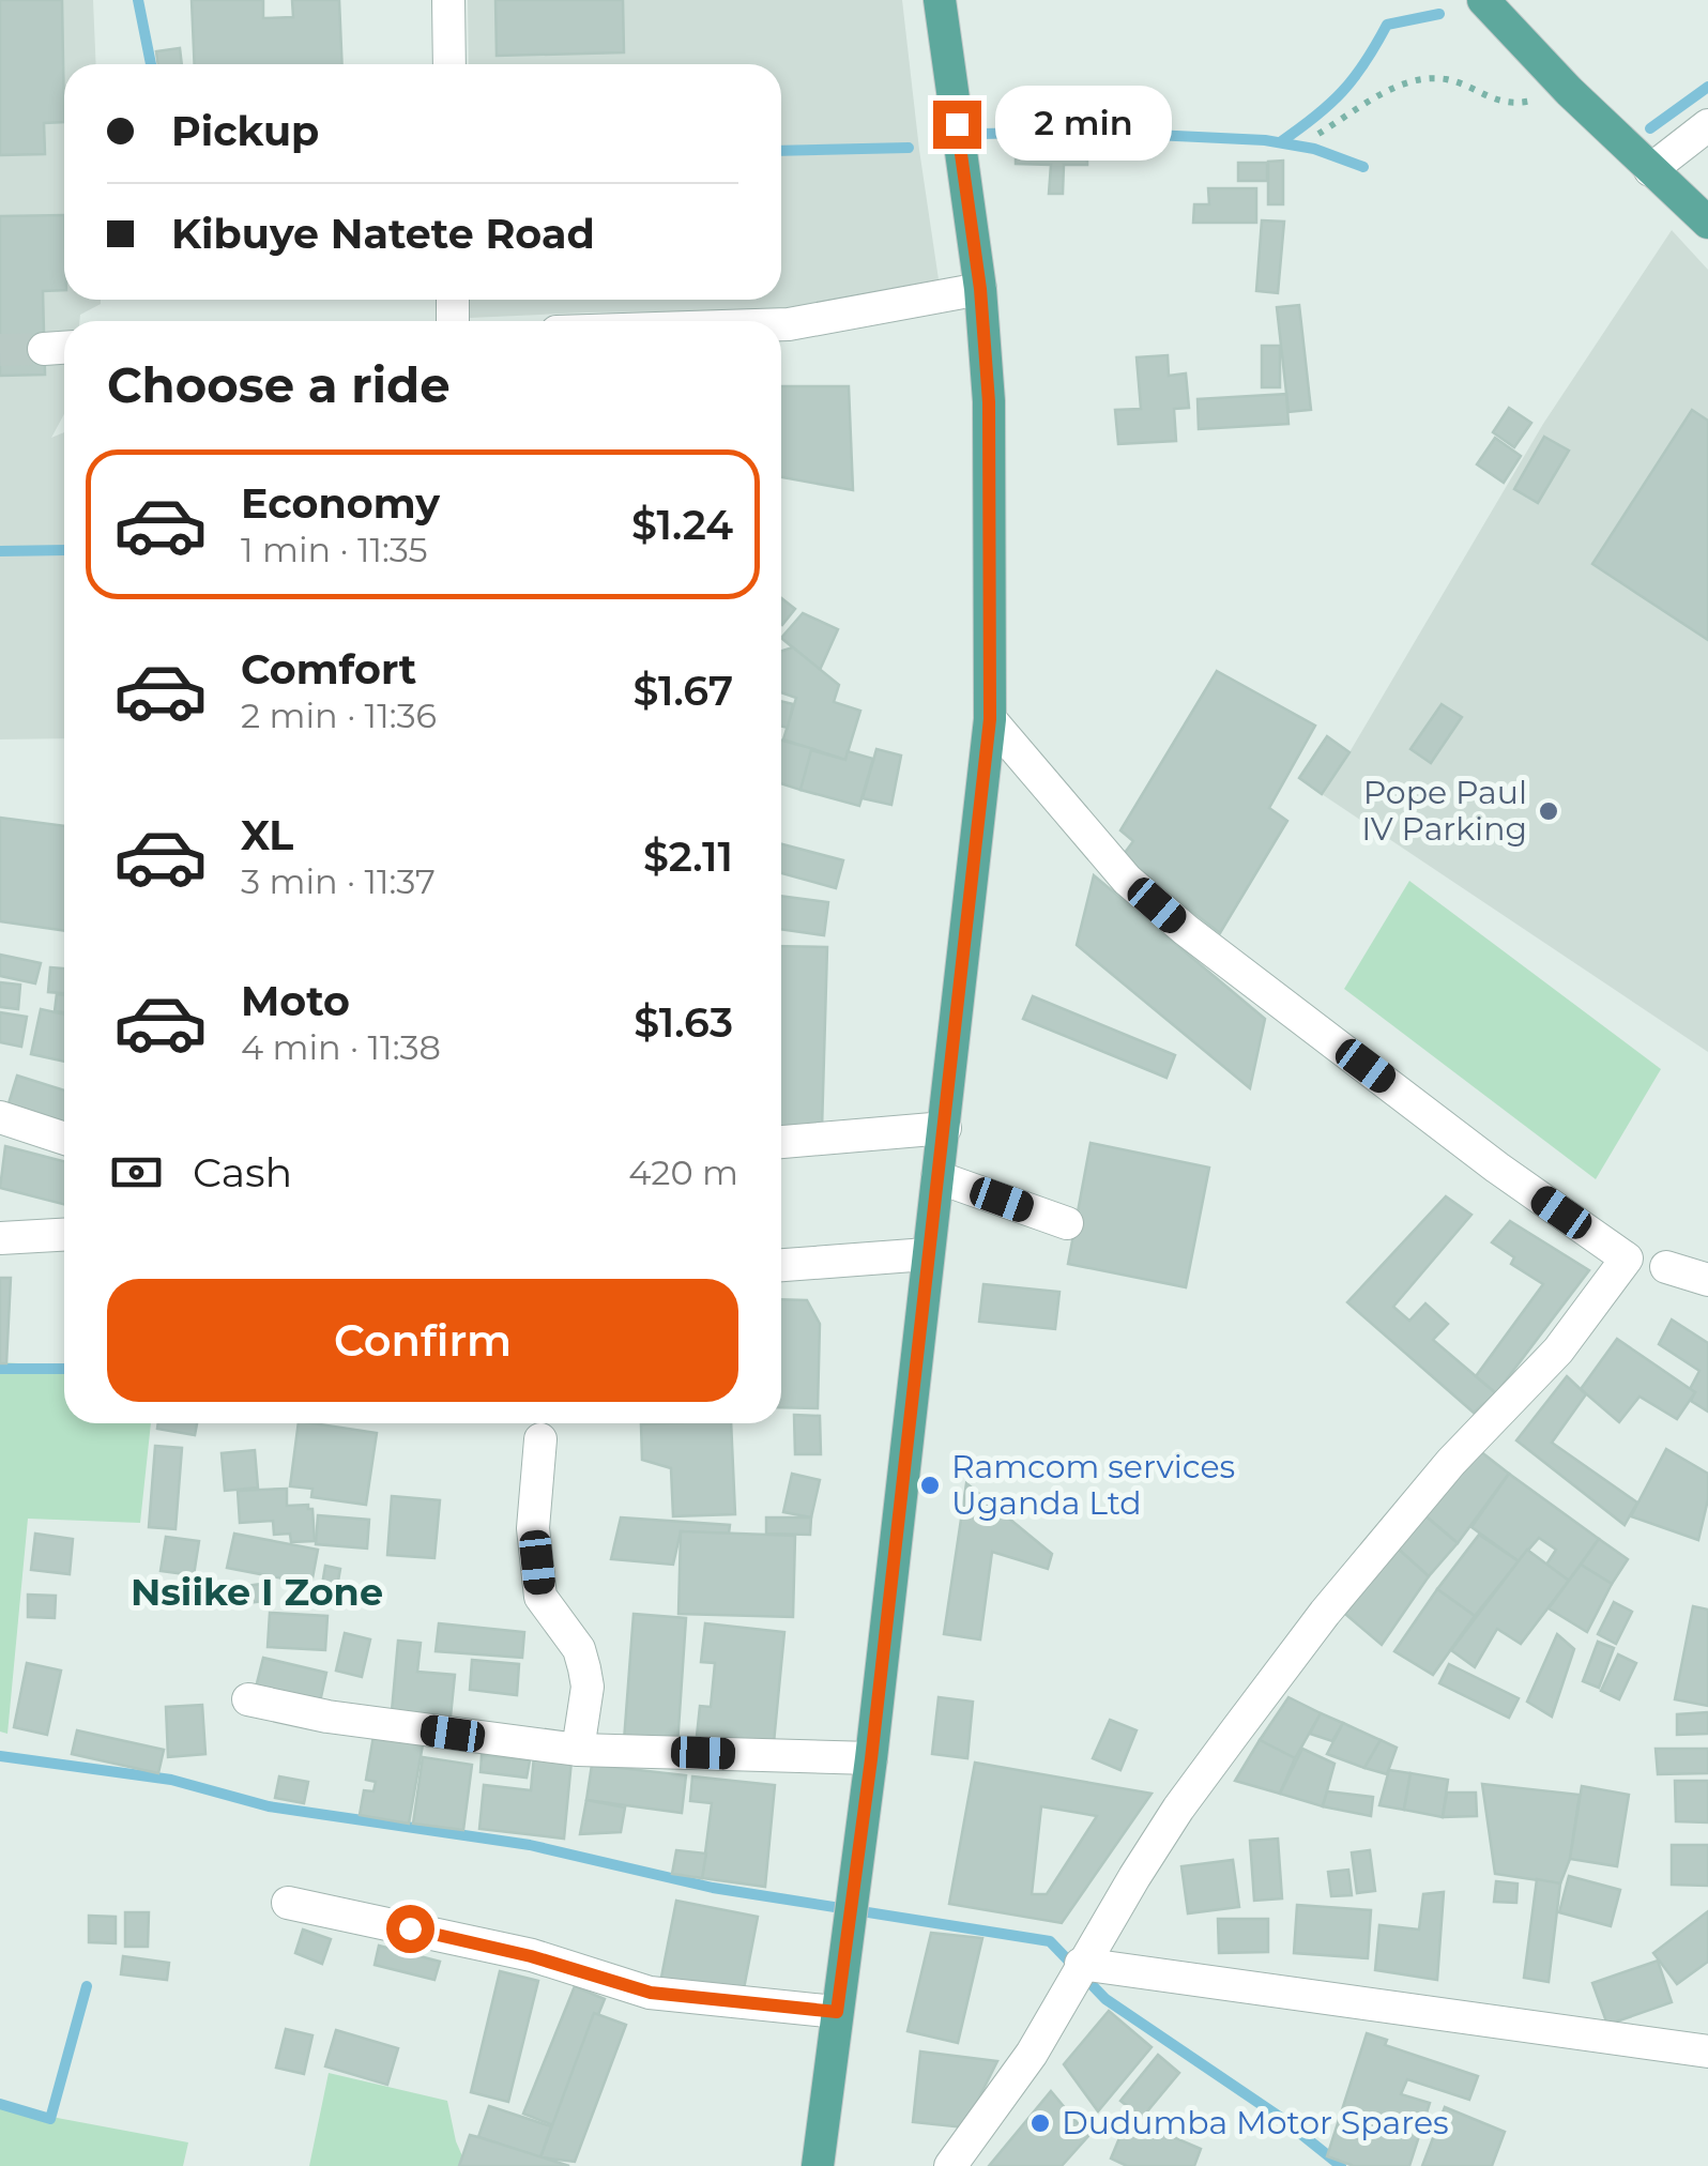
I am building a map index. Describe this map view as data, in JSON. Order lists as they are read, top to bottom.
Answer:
{
  "districts": ["Nsiike I Zone"],
  "places": ["Pope Paul IV Parking", "Ramcom services Uganda Ltd", "Dudumba Motor Spares"],
  "page": {
    "banner": ["Pickup", "Kibuye Natete Road"],
    "bubble": "2 min",
    "heading": "Choose a ride",
    "list": [
      {
        "name": "Economy",
        "note": "1 min · 11:35",
        "value": "$1.24"
      },
      {
        "name": "Comfort",
        "note": "2 min · 11:36",
        "value": "$1.67"
      },
      {
        "name": "XL",
        "note": "3 min · 11:37",
        "value": "$2.11"
      },
      {
        "name": "Moto",
        "note": "4 min · 11:38",
        "value": "$1.63"
      }
    ],
    "pay": ["Cash", "420 m"],
    "buttons": "Confirm"
  }
}
